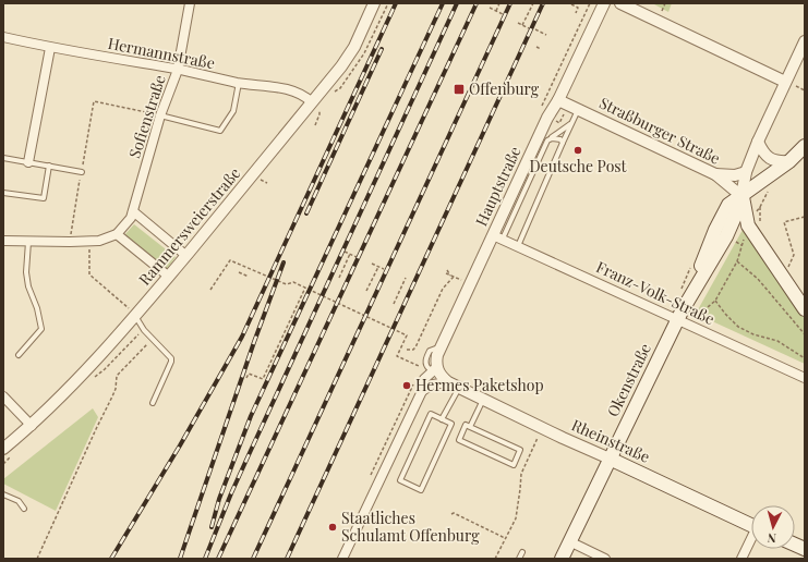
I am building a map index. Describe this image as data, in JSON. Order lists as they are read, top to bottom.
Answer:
{
  "streets": {
    "main road": ["Okenstraße", "Rheinstraße"],
    "street": [
      "Hermannstraße",
      "Sofienstraße",
      "Straßburger Straße",
      "Hauptstraße",
      "Rammersweierstraße",
      "Franz-Volk-Straße"
    ]
  },
  "crossings": [
    ["Hermannstraße", "Sofienstraße"],
    ["Hermannstraße", "Rammersweierstraße"],
    ["Straßburger Straße", "Hauptstraße"],
    ["Straßburger Straße", "Okenstraße"],
    ["Hauptstraße", "Franz-Volk-Straße"],
    ["Franz-Volk-Straße", "Okenstraße"],
    ["Okenstraße", "Rheinstraße"]
  ],
  "places": {
    "transit": ["Offenburg"],
    "other": ["Deutsche Post", "Hermes Paketshop", "Staatliches Schulamt Offenburg"]
  },
  "north": "bottom"
}
